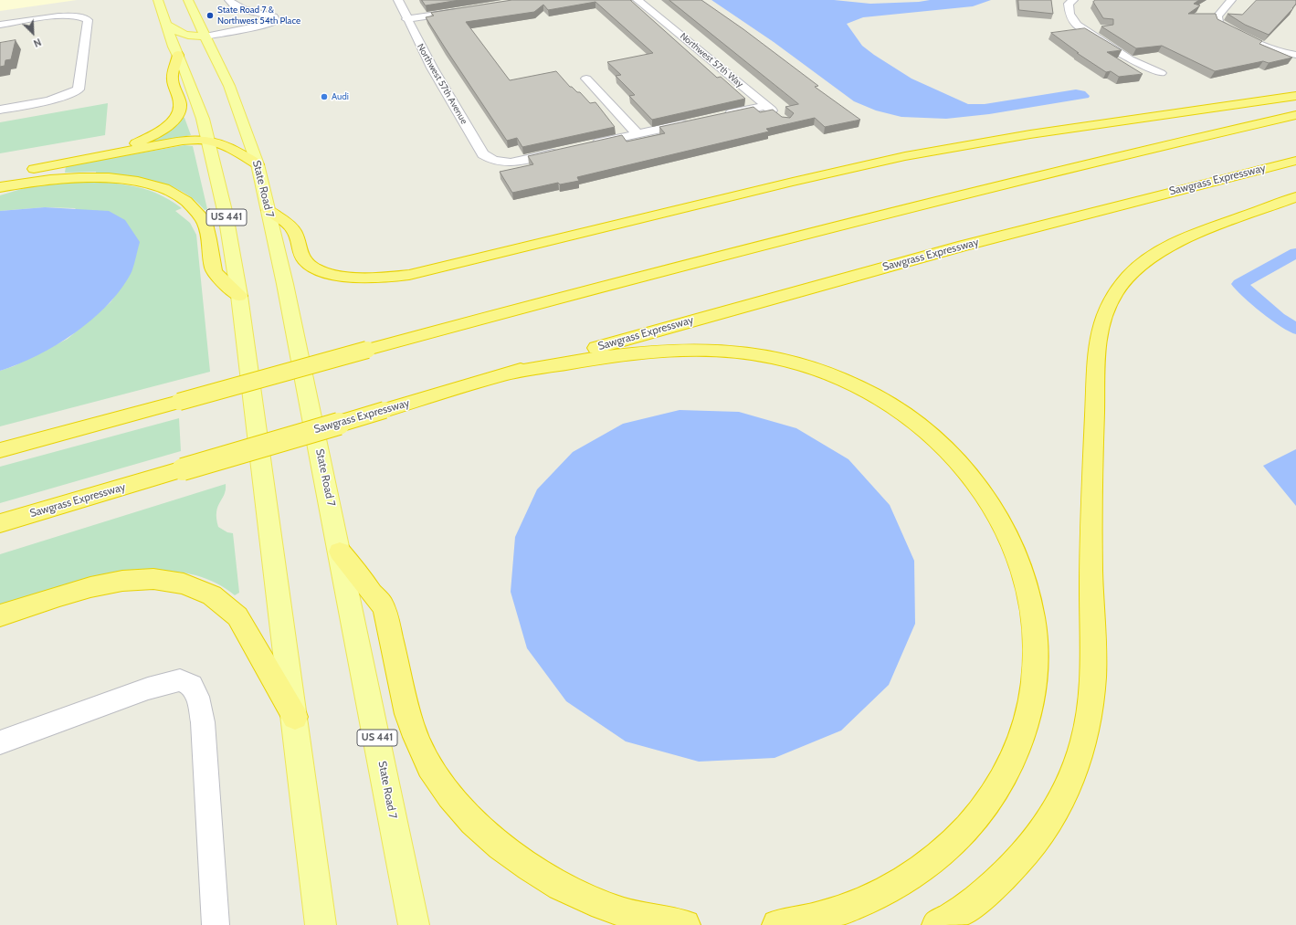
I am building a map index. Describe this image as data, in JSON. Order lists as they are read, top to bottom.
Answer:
{
  "streets": {
    "highway": ["Sawgrass Expressway"],
    "main road": ["State Road 7", "US 441"],
    "street": ["Northwest 57th Way", "Northwest 57th Avenue"]
  },
  "places": ["State Road 7 & Northwest 54th Place", "Audi"],
  "north": "bottom right"
}
